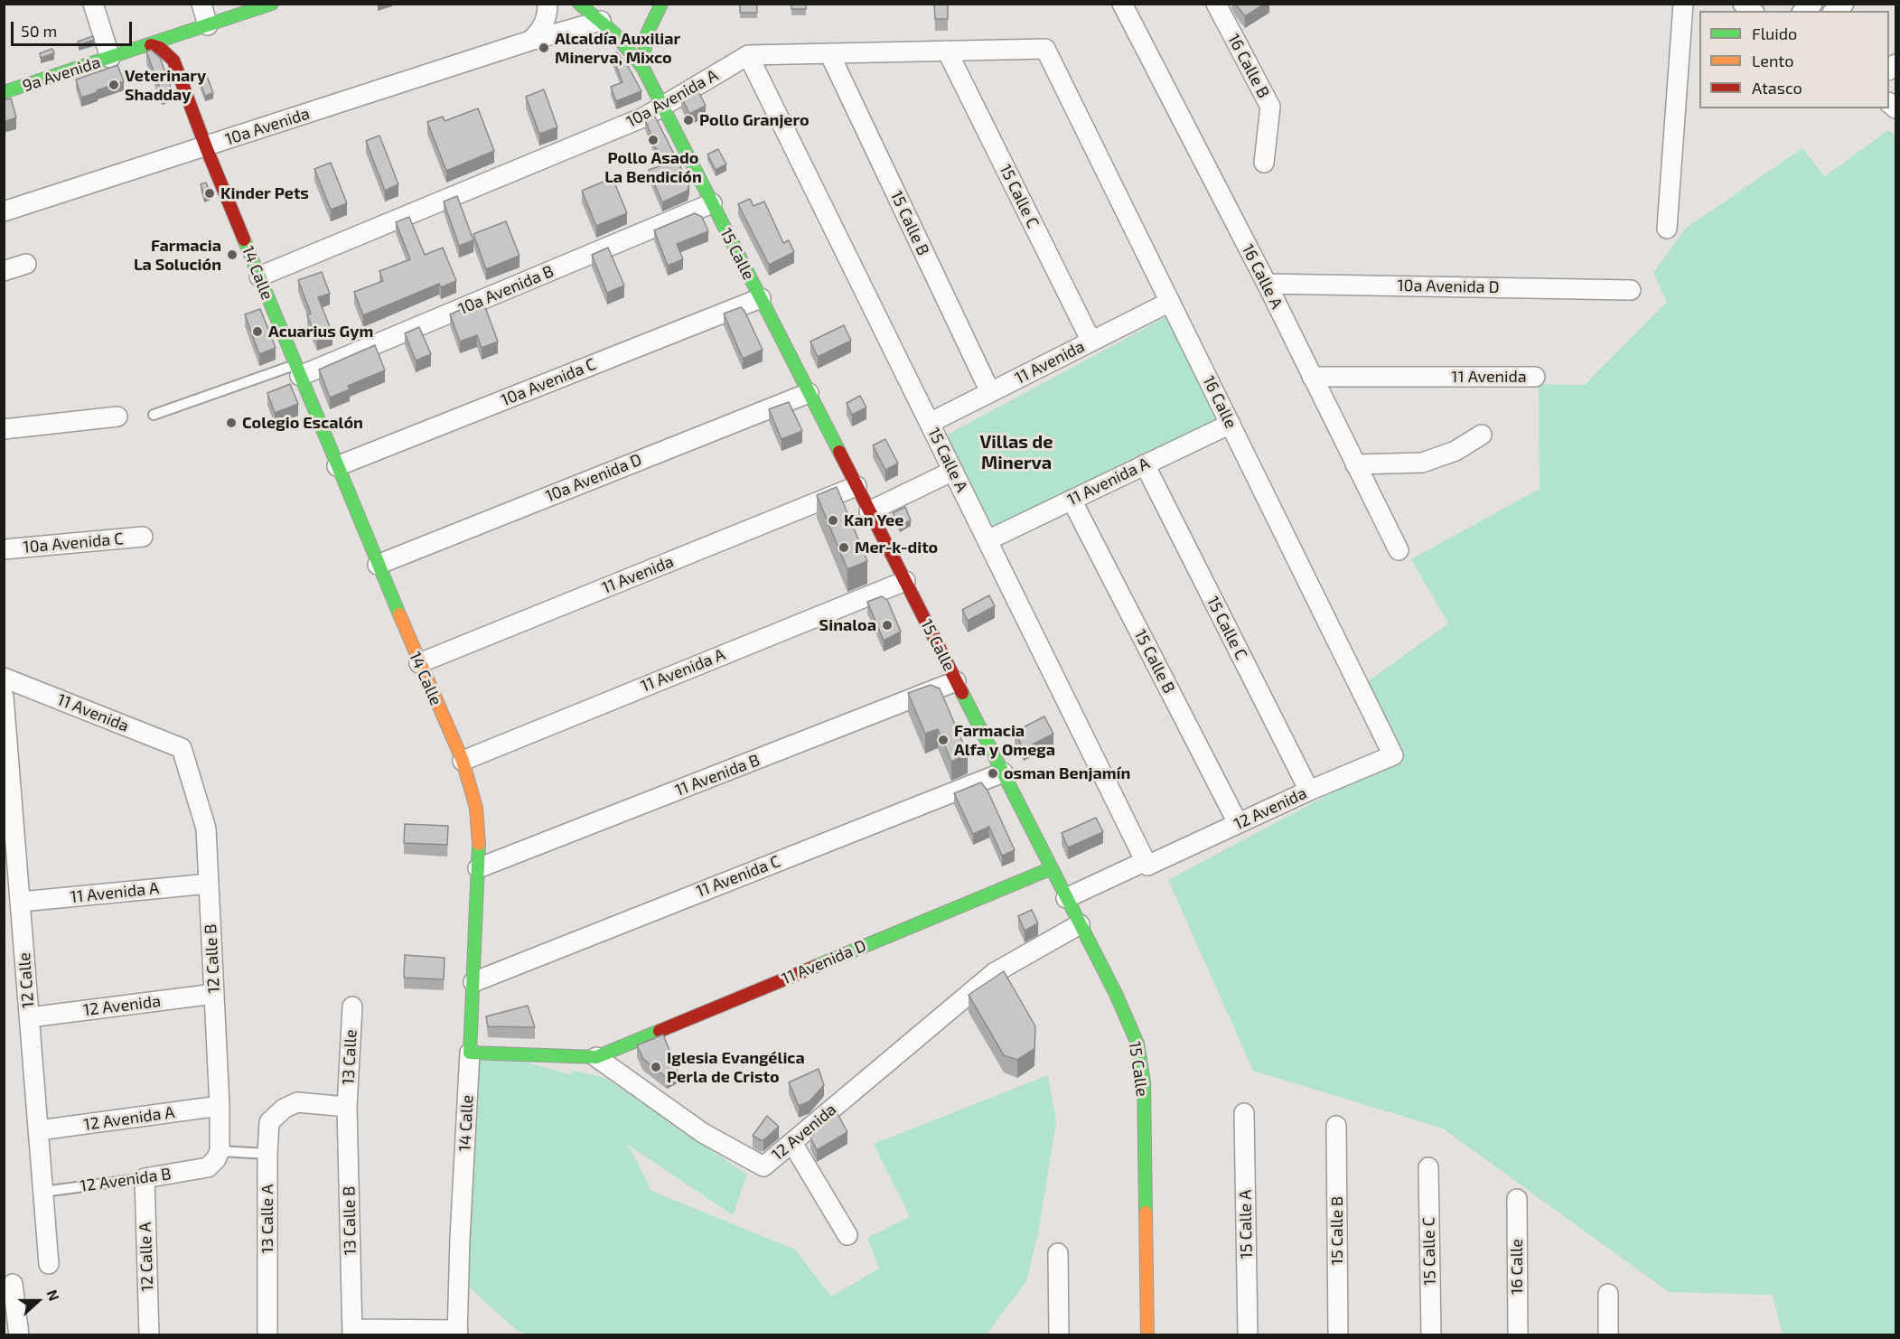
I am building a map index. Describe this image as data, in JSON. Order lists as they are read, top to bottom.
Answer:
{
  "streets": {
    "street": [
      "16 Calle B",
      "9a Avenida",
      "10a Avenida A",
      "10a Avenida",
      "15 Calle C",
      "15 Calle B",
      "15 Calle",
      "14 Calle",
      "16 Calle A",
      "10a Avenida D",
      "10a Avenida B",
      "11 Avenida",
      "10a Avenida C",
      "16 Calle",
      "15 Calle A",
      "11 Avenida A",
      "11 Avenida B",
      "12 Avenida",
      "11 Avenida C",
      "12 Calle B",
      "11 Avenida D",
      "12 Calle",
      "13 Calle",
      "12 Avenida A",
      "12 Avenida B",
      "13 Calle A",
      "13 Calle B",
      "12 Calle A"
    ]
  },
  "crossings": [
    ["10a Avenida A", "15 Calle C"],
    ["10a Avenida A", "15 Calle B"],
    ["10a Avenida A", "15 Calle"],
    ["10a Avenida A", "14 Calle"],
    ["10a Avenida A", "16 Calle"],
    ["10a Avenida A", "15 Calle A"],
    ["10a Avenida", "15 Calle"],
    ["10a Avenida", "14 Calle"],
    ["15 Calle C", "11 Avenida"],
    ["15 Calle C", "11 Avenida A"],
    ["15 Calle C", "12 Avenida"],
    ["15 Calle B", "11 Avenida"],
    ["15 Calle B", "11 Avenida A"],
    ["15 Calle B", "12 Avenida"],
    ["15 Calle", "10a Avenida D"],
    ["15 Calle", "10a Avenida B"],
    ["15 Calle", "11 Avenida"],
    ["15 Calle", "10a Avenida C"],
    ["15 Calle", "11 Avenida A"],
    ["15 Calle", "11 Avenida B"],
    ["15 Calle", "12 Avenida"],
    ["15 Calle", "11 Avenida C"],
    ["15 Calle", "11 Avenida D"],
    ["14 Calle", "10a Avenida D"],
    ["14 Calle", "10a Avenida B"],
    ["14 Calle", "11 Avenida"],
    ["14 Calle", "10a Avenida C"],
    ["14 Calle", "11 Avenida A"],
    ["14 Calle", "11 Avenida B"],
    ["14 Calle", "11 Avenida C"],
    ["16 Calle A", "10a Avenida D"],
    ["16 Calle A", "11 Avenida"],
    ["11 Avenida", "16 Calle"],
    ["11 Avenida", "15 Calle A"],
    ["11 Avenida", "12 Calle B"],
    ["16 Calle", "11 Avenida A"],
    ["16 Calle", "12 Avenida"],
    ["15 Calle A", "11 Avenida A"],
    ["15 Calle A", "12 Avenida"],
    ["11 Avenida A", "12 Calle B"],
    ["11 Avenida A", "12 Calle"],
    ["12 Avenida", "12 Calle B"],
    ["12 Avenida", "11 Avenida D"],
    ["12 Avenida", "12 Calle"],
    ["12 Calle B", "12 Avenida A"],
    ["12 Calle B", "12 Avenida B"],
    ["12 Calle", "12 Avenida A"],
    ["12 Calle", "12 Avenida B"],
    ["13 Calle", "13 Calle A"],
    ["13 Calle", "13 Calle B"],
    ["12 Avenida B", "12 Calle A"],
    ["13 Calle A", "13 Calle B"]
  ],
  "districts": ["Villas de Minerva"],
  "places": [
    "Alcaldía Auxiliar Minerva, Mixco",
    "Veterinary Shadday",
    "Pollo Granjero",
    "Pollo Asado La Bendición",
    "Kinder Pets",
    "Farmacia La Solución",
    "Acuarius Gym",
    "Colegio Escalón",
    "Kan Yee",
    "Mer-k-dito",
    "Sinaloa",
    "Farmacia Alfa y Omega",
    "osman Benjamín",
    "Iglesia Evangélica Perla de Cristo"
  ],
  "legend": ["Fluido", "Lento", "Atasco"],
  "scale_bar": "50 m",
  "north": "right"
}
